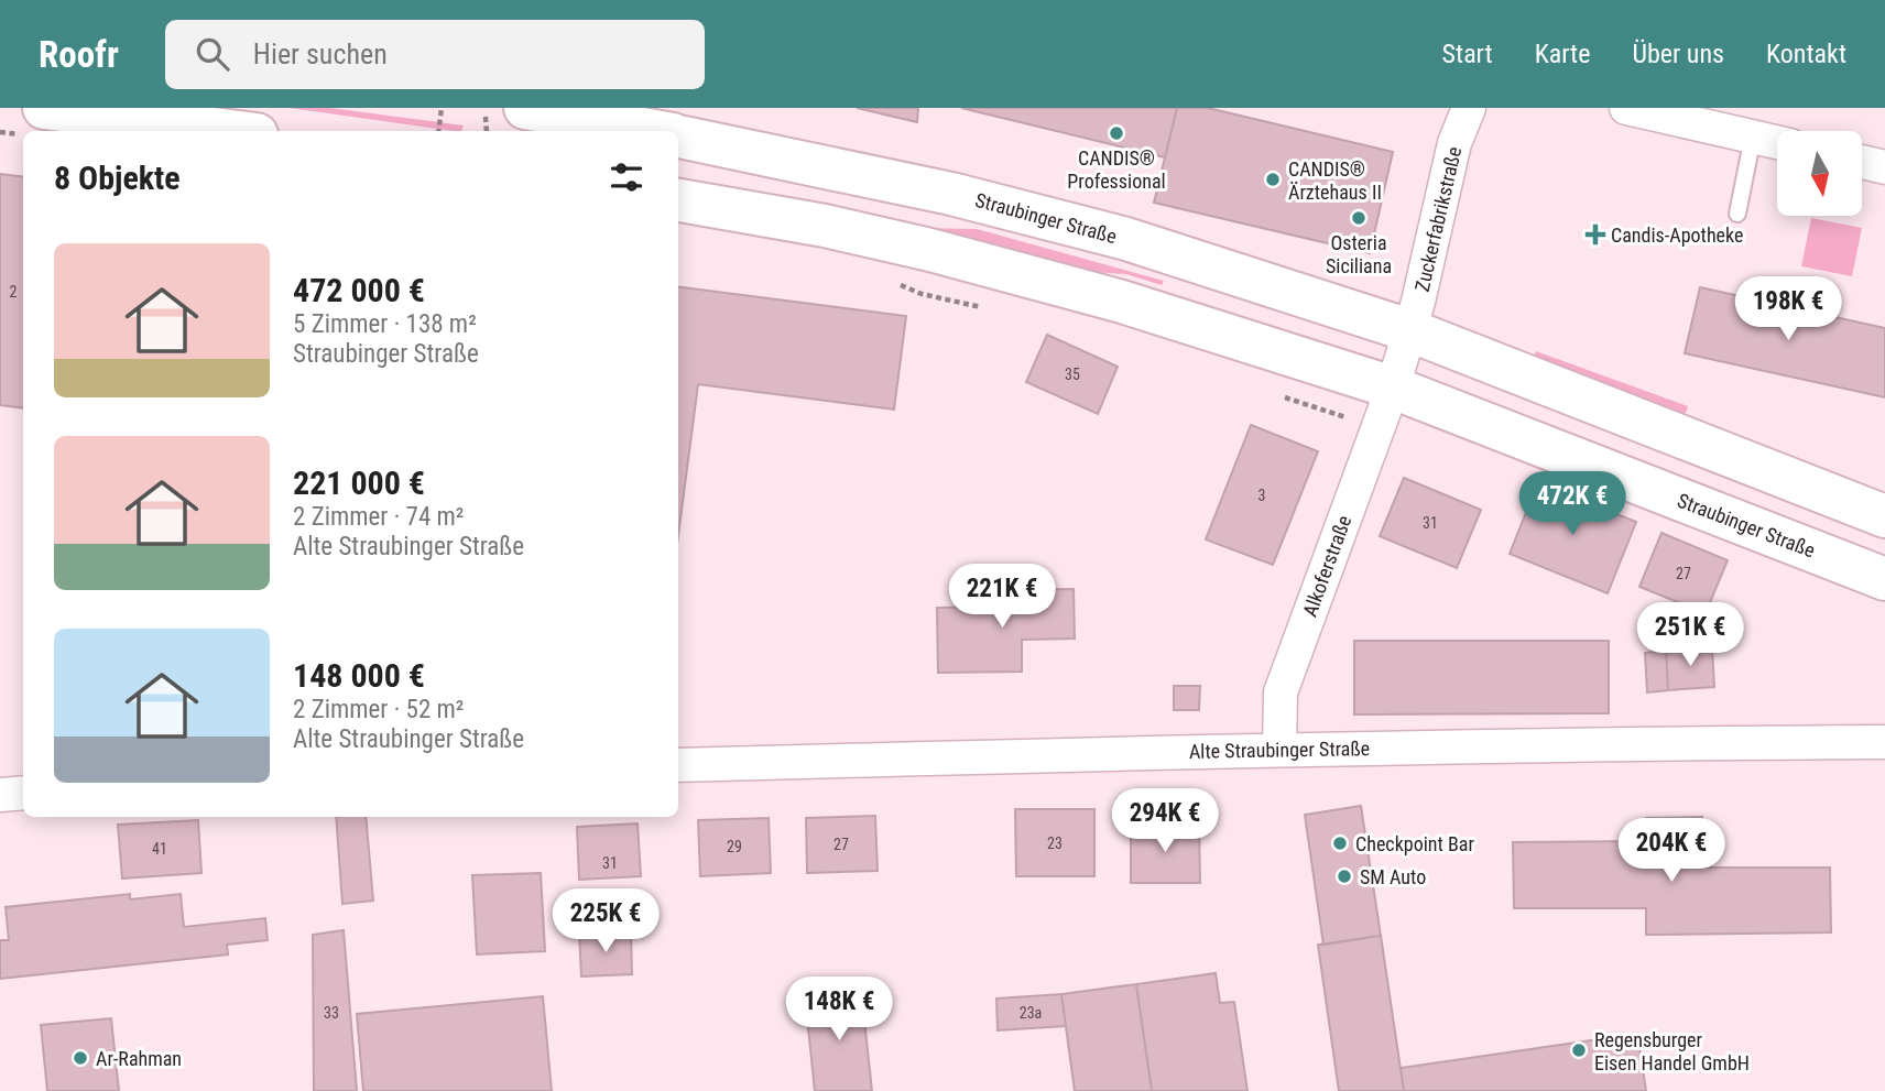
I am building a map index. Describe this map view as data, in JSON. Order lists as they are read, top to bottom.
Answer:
{
  "streets": {
    "main road": ["Straubinger Straße"],
    "street": ["Zuckerfabrikstraße", "Alkoferstraße", "Alte Straubinger Straße"]
  },
  "crossings": [
    ["Straubinger Straße", "Zuckerfabrikstraße"],
    ["Straubinger Straße", "Alkoferstraße"],
    ["Alkoferstraße", "Alte Straubinger Straße"]
  ],
  "places": {
    "other": [
      "CANDIS® Professional",
      "CANDIS® Ärztehaus II",
      "Osteria Siciliana",
      "Checkpoint Bar",
      "SM Auto",
      "Regensburger Eisen Handel GmbH",
      "Ar-Rahman"
    ],
    "health": ["Candis-Apotheke"]
  },
  "house_numbers": [
    "2",
    "35",
    "3",
    "31",
    "27",
    "23",
    "27",
    "29",
    "41",
    "31",
    "33",
    "23a"
  ],
  "north": "bottom",
  "page": {
    "header": "Roofr",
    "search": "Hier suchen",
    "nav": [
      "Start",
      "Karte",
      "Über uns",
      "Kontakt"
    ],
    "heading": "8 Objekte",
    "list": [
      {
        "name": "472 000 €",
        "note": "5 Zimmer · 138 m² · Straubinger Straße"
      },
      {
        "name": "221 000 €",
        "note": "2 Zimmer · 74 m² · Alte Straubinger Straße"
      },
      {
        "name": "148 000 €",
        "note": "2 Zimmer · 52 m² · Alte Straubinger Straße"
      }
    ],
    "price": [
      "198K €",
      "472K €",
      "221K €",
      "251K €",
      "294K €",
      "204K €",
      "225K €",
      "148K €"
    ]
  }
}
